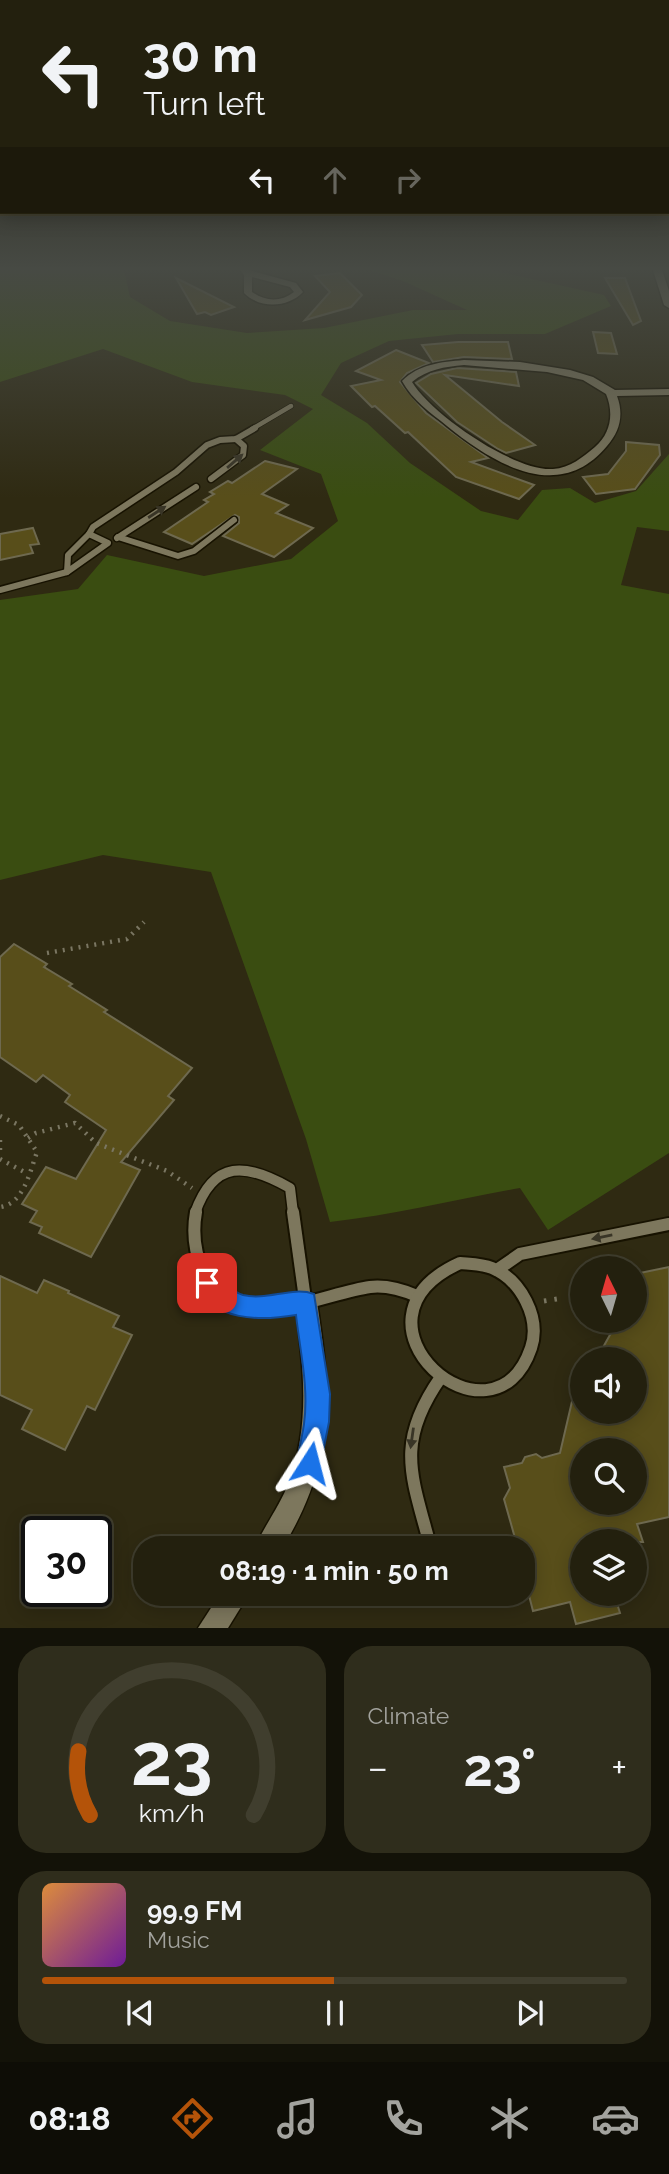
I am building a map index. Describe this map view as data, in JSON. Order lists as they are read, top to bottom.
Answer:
{
  "north": "top",
  "page": {
    "turn": ["30 m", "Turn left"],
    "limit": "30",
    "trip": "08:19 · 1 min · 50 m",
    "tile": "Climate",
    "heat": ["−", "23°", "+"],
    "song": ["99.9 FM", "Music"],
    "tabs": "08:18",
    "gauge": ["23", "km/h"]
  }
}
